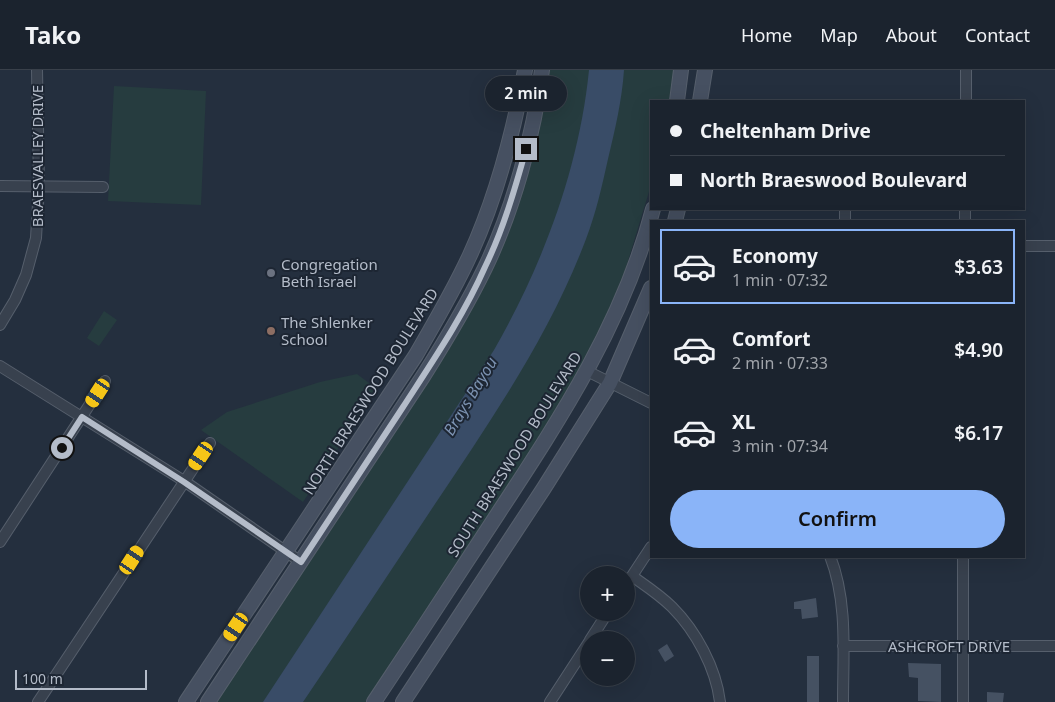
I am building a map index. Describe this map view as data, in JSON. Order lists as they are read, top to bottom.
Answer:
{
  "streets": {
    "main road": ["NORTH BRAESWOOD BOULEVARD", "SOUTH BRAESWOOD BOULEVARD"],
    "street": ["BRAESVALLEY DRIVE", "ASHCROFT DRIVE"]
  },
  "water": ["Brays Bayou"],
  "places": ["Congregation Beth Israel", "The Shlenker School"],
  "scale_bar": "100 m",
  "page": {
    "header": "Tako",
    "nav": [
      "Home",
      "Map",
      "About",
      "Contact"
    ],
    "bubble": "2 min",
    "banner": ["Cheltenham Drive", "North Braeswood Boulevard"],
    "list": [
      {
        "name": "Economy",
        "note": "1 min · 07:32",
        "value": "$3.63"
      },
      {
        "name": "Comfort",
        "note": "2 min · 07:33",
        "value": "$4.90"
      },
      {
        "name": "XL",
        "note": "3 min · 07:34",
        "value": "$6.17"
      }
    ],
    "buttons": "Confirm",
    "map_buttons": ["+", "−"],
    "scale": "100 m"
  }
}
